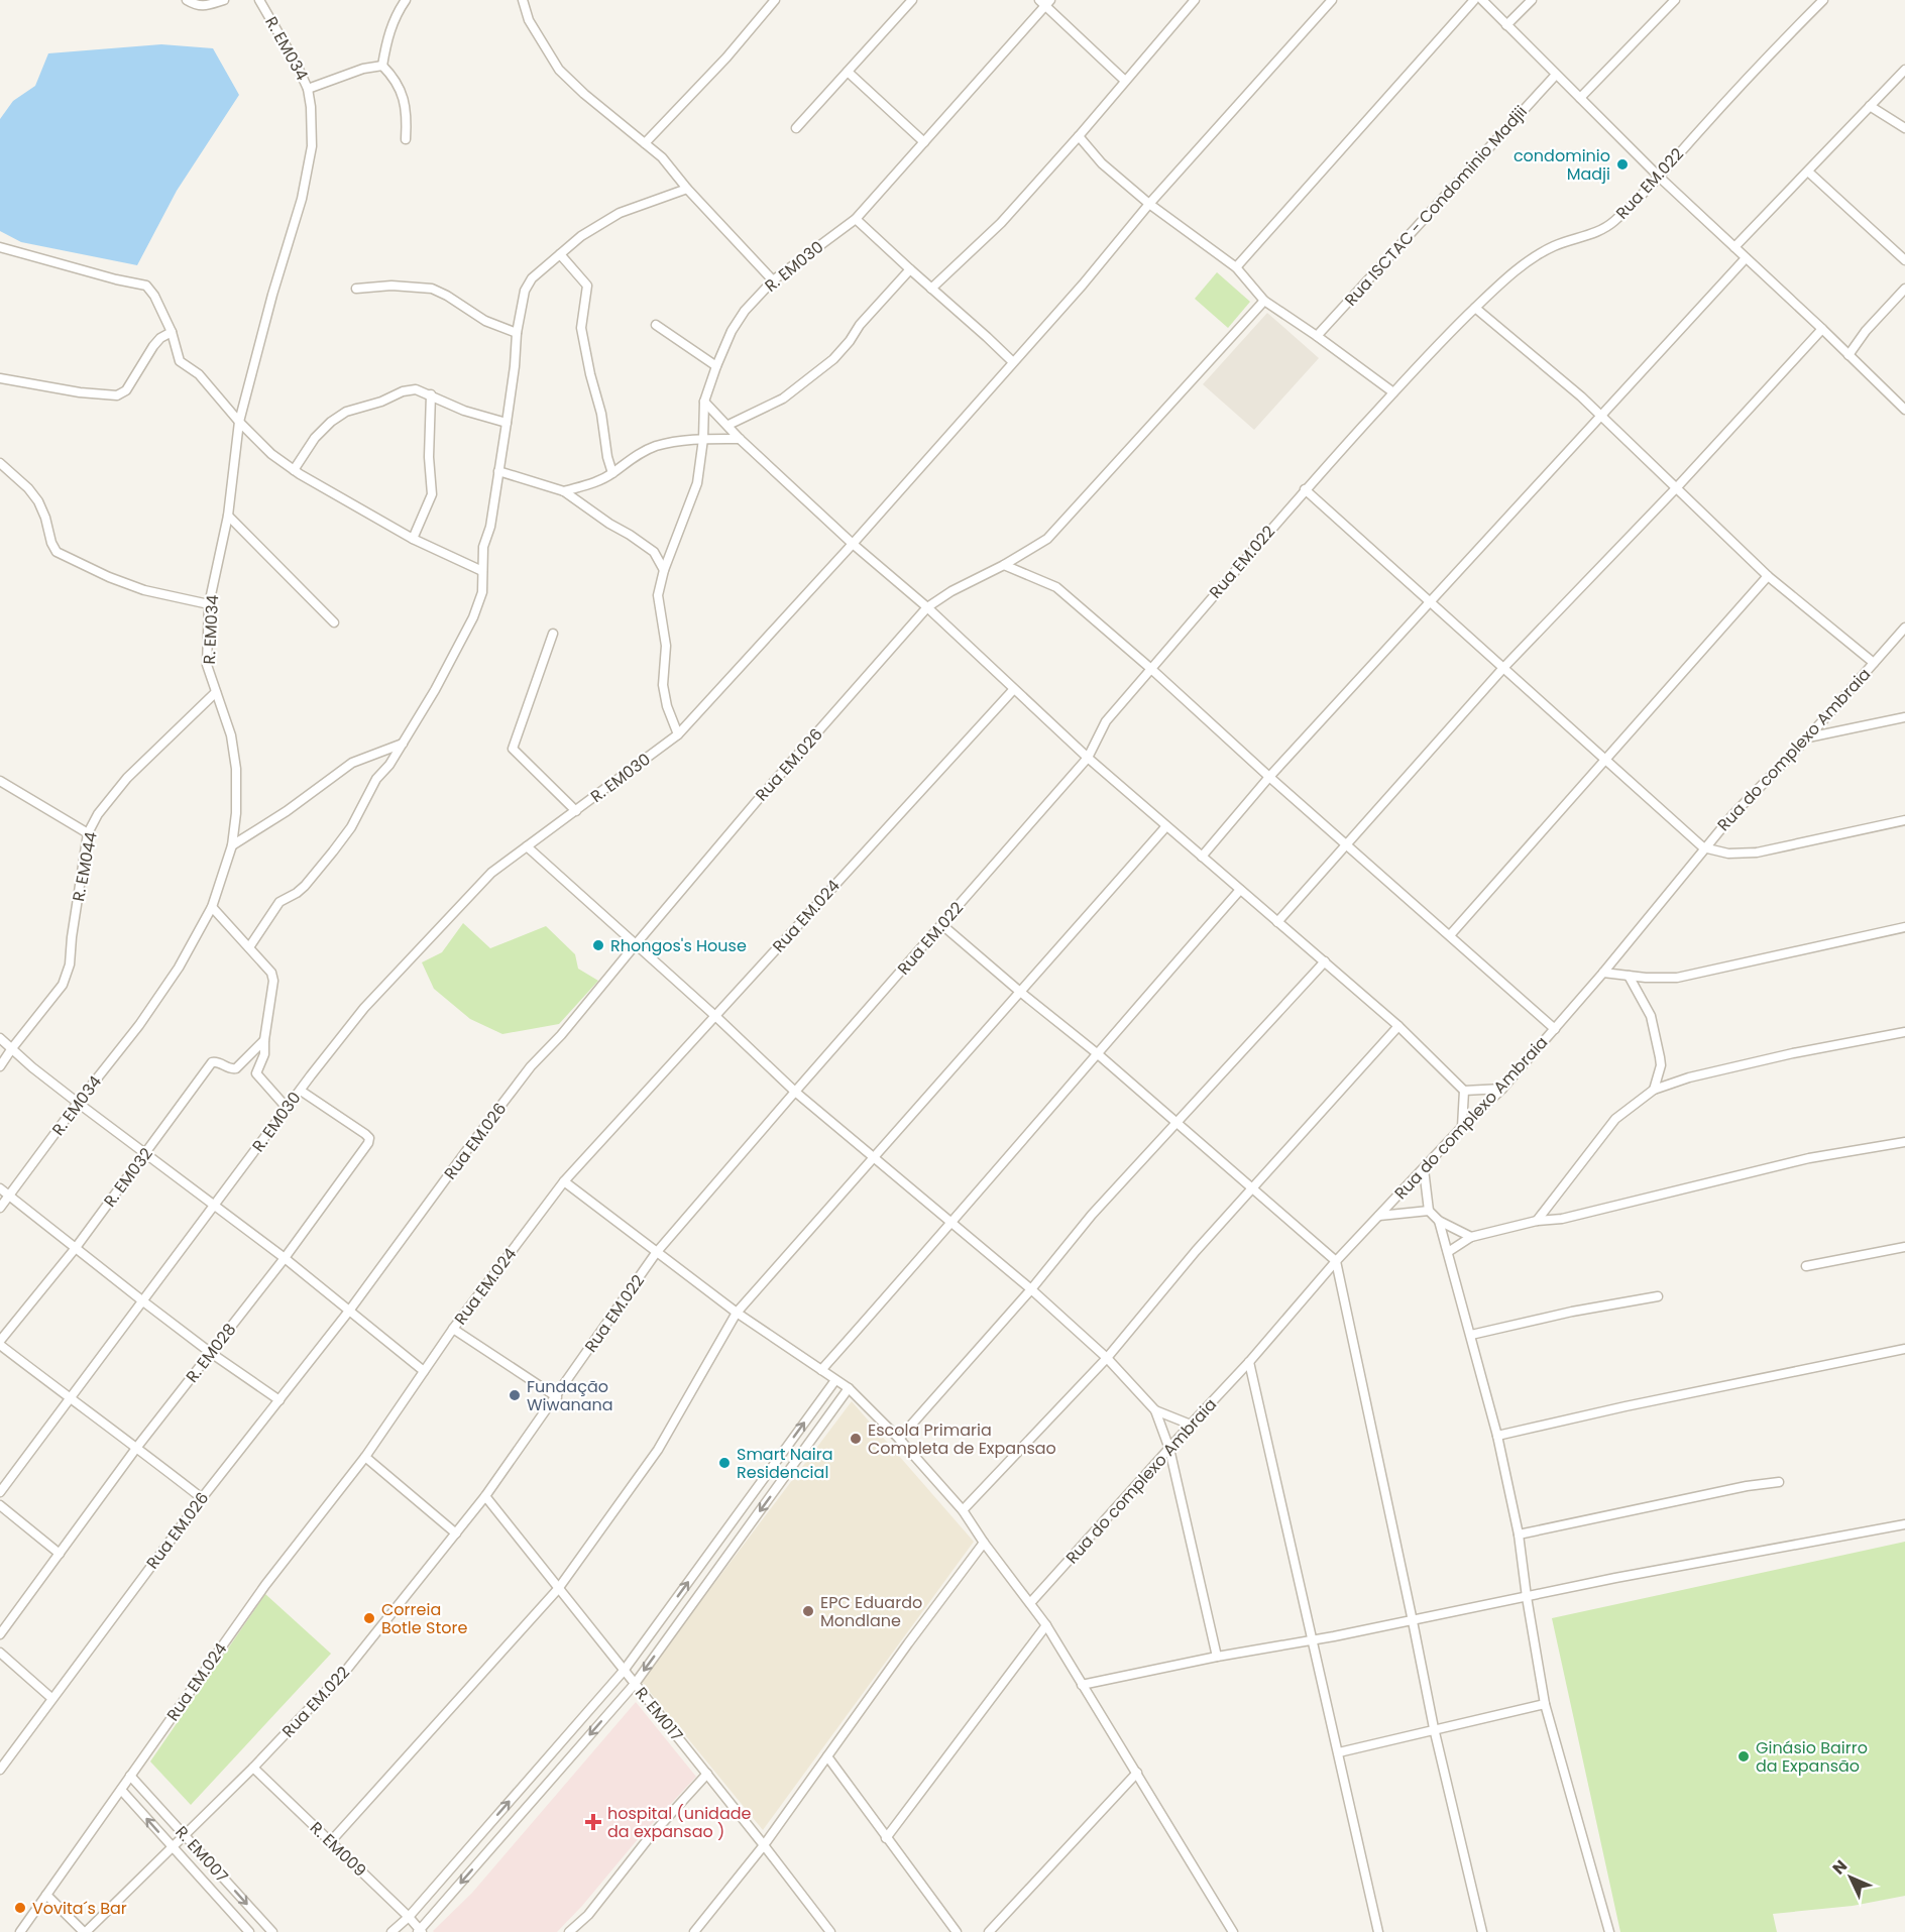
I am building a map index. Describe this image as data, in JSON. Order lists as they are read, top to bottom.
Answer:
{
  "streets": {
    "street": [
      "R. EM034",
      "Rua EM.022",
      "Rua ISCTAC - Condominio Madjii",
      "R. EM030",
      "Rua do complexo Ambraia",
      "Rua EM.026",
      "R. EM044",
      "Rua EM.024",
      "R. EM032",
      "R. EM028",
      "R. EM017",
      "R. EM009",
      "R. EM007"
    ]
  },
  "crossings": [
    ["R. EM034", "R. EM044"],
    ["Rua EM.022", "R. EM017"],
    ["Rua EM.022", "R. EM009"],
    ["Rua EM.022", "R. EM007"],
    ["R. EM030", "R. EM028"],
    ["Rua EM.024", "R. EM007"]
  ],
  "places": {
    "other": [
      "condominio Madji",
      "Rhongos's House",
      "Fundação Wiwanana",
      "Escola Primaria Completa de Expansao",
      "Smart Naira Residencial",
      "EPC Eduardo Mondlane",
      "Correia Botle Store",
      "Ginásio Bairro da Expansão",
      "Vovita´s Bar"
    ],
    "health": ["hospital (unidade da expansao )"]
  },
  "north": "top left"
}
